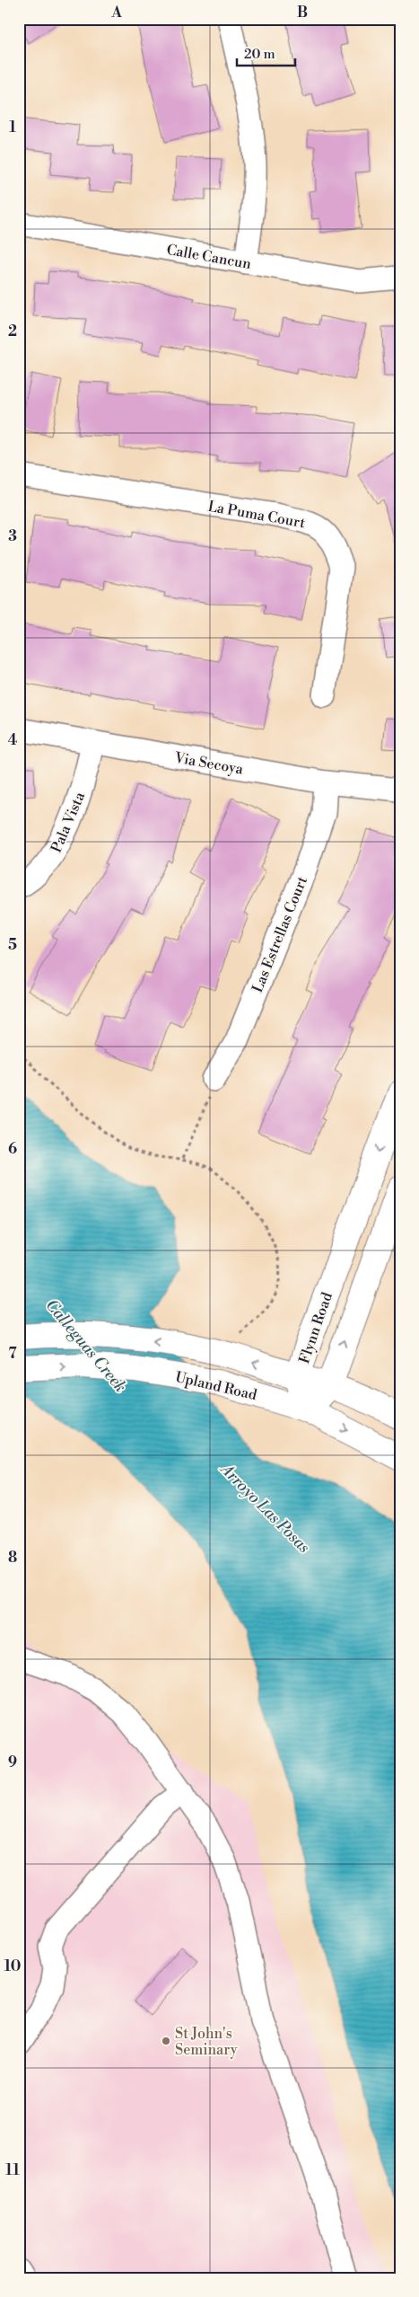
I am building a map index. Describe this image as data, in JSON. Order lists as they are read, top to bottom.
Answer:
{
  "streets": {
    "main road": ["Flynn Road", "Upland Road"],
    "street": [
      "Calle Cancun",
      "La Puma Court",
      "Via Secoya",
      "Pala Vista",
      "Las Estrellas Court"
    ]
  },
  "crossings": [
    ["Via Secoya", "Pala Vista"],
    ["Via Secoya", "Las Estrellas Court"],
    ["Flynn Road", "Upland Road"]
  ],
  "water": ["Calleguas Creek", "Arroyo Las Posas"],
  "places": ["St John's Seminary"],
  "scale_bar": "20 m",
  "grid": {
    "columns": ["A", "B"],
    "rows": [
      "1",
      "2",
      "3",
      "4",
      "5",
      "6",
      "7",
      "8",
      "9",
      "10",
      "11"
    ]
  }
}
